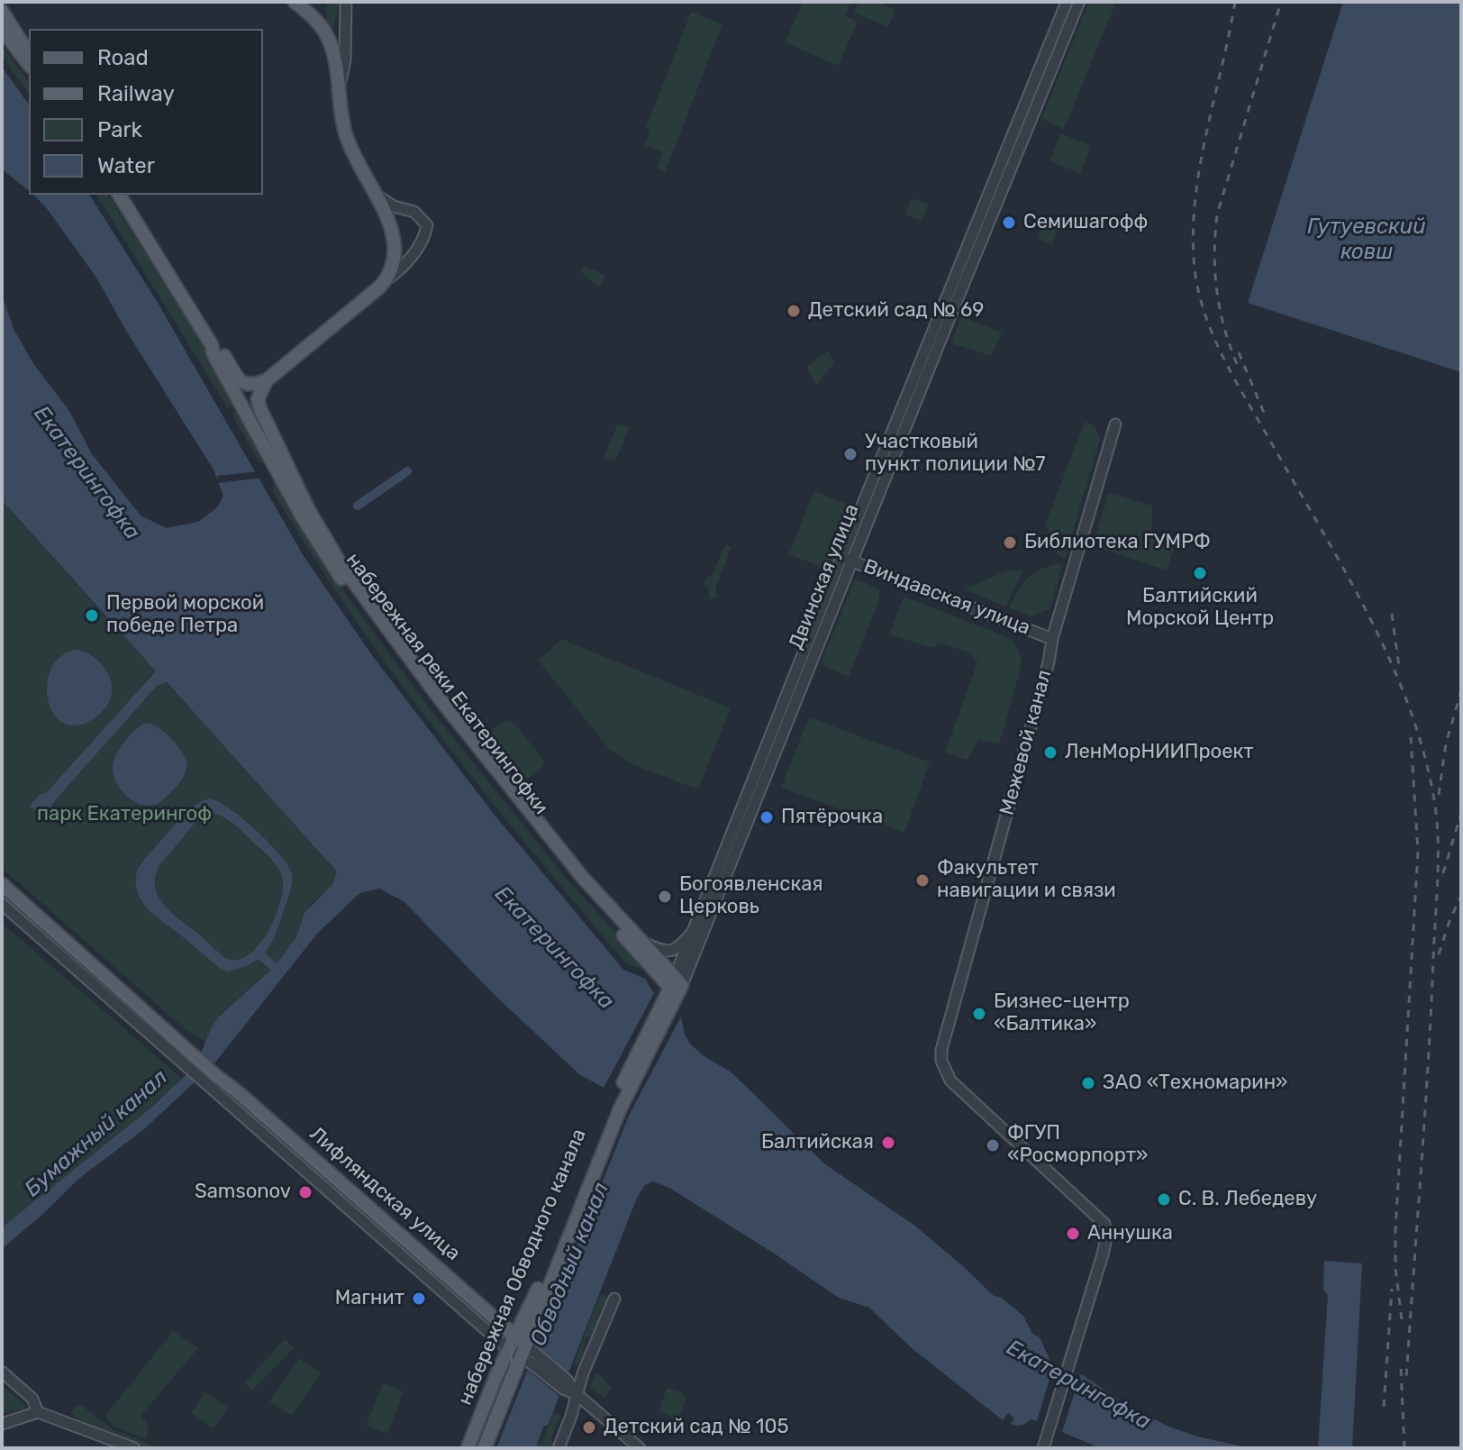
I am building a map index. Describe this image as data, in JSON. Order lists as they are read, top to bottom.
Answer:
{
  "streets": {
    "main road": [
      "Двинская улица",
      "набережная реки Екатерингофки",
      "Лифляндская улица",
      "набережная Обводного канала"
    ],
    "street": ["Виндавская улица", "Межевой канал"]
  },
  "crossings": [
    ["Двинская улица", "Виндавская улица"],
    ["Двинская улица", "набережная реки Екатерингофки"],
    ["Двинская улица", "набережная Обводного канала"],
    ["Виндавская улица", "Межевой канал"],
    ["Лифляндская улица", "набережная Обводного канала"]
  ],
  "water": [
    "Гутуевский ковш",
    "Екатерингофка",
    "Бумажный канал",
    "Обводный канал"
  ],
  "parks": ["парк Екатерингоф"],
  "places": [
    "Семишагофф",
    "Детский сад № 69",
    "Участковый пункт полиции №7",
    "Библиотека ГУМРФ",
    "Балтийский Морской Центр",
    "Первой морской победе Петра",
    "ЛенМорНИИПроект",
    "Пятёрочка",
    "Факультет навигации и связи",
    "Богоявленская Церковь",
    "Бизнес-центр «Балтика»",
    "ЗАО «Техномарин»",
    "Балтийская",
    "ФГУП «Росморпорт»",
    "Samsonov",
    "С. В. Лебедеву",
    "Аннушка",
    "Магнит",
    "Детский сад № 105"
  ],
  "legend": [
    "Road",
    "Railway",
    "Park",
    "Water"
  ]
}
